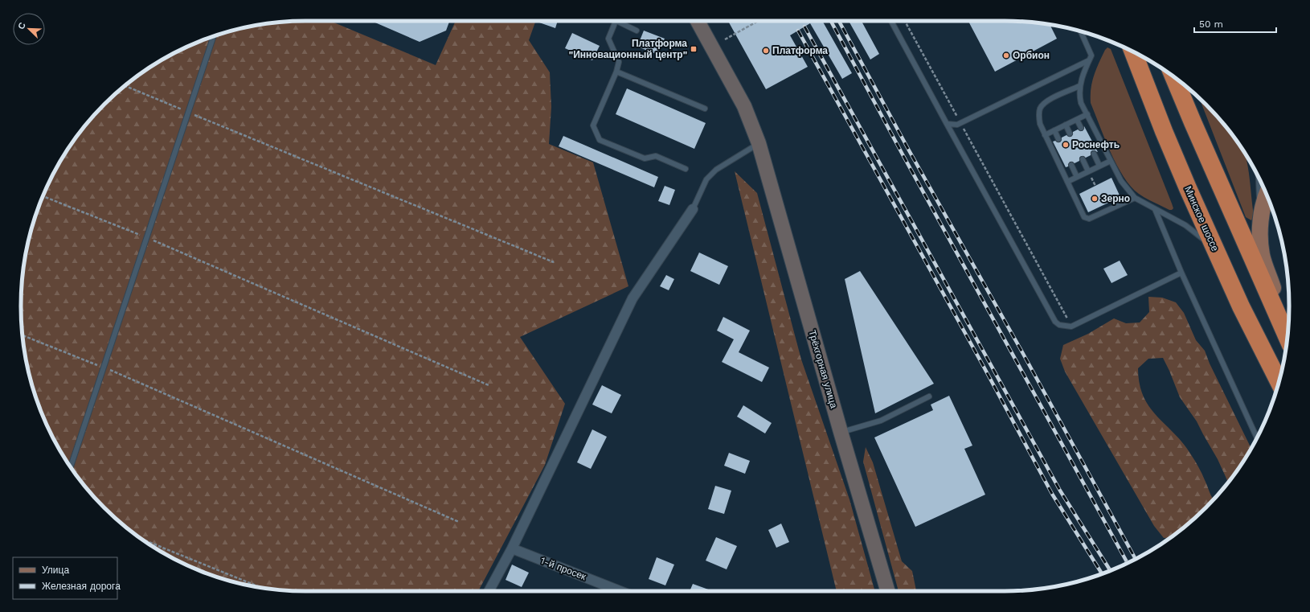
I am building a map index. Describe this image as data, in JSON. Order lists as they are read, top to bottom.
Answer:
{
  "streets": {
    "highway": ["Минское шоссе"],
    "street": ["Трёхгорная улица", "1-й просек"]
  },
  "places": {
    "transit": ["Платформа \"Инновационный центр\""],
    "other": [
      "Платформа",
      "Орбион",
      "Роснефть",
      "Зерно"
    ]
  },
  "legend": ["Улица", "Железная дорога"],
  "scale_bar": "50 m",
  "north": "top left"
}
